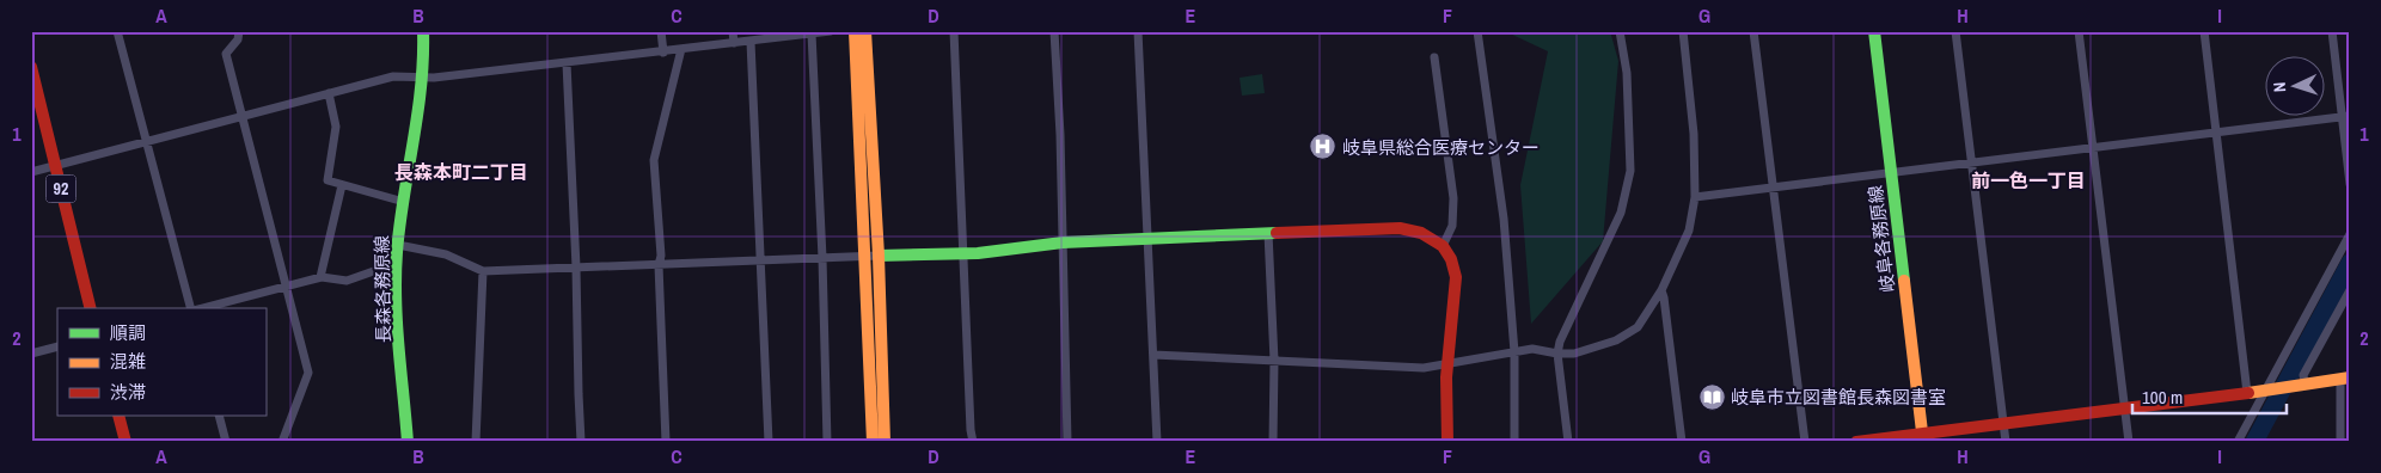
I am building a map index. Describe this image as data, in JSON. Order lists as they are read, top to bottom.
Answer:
{
  "streets": {
    "street": ["92", "岐阜各務原線", "長森各務原線"]
  },
  "districts": ["長森本町二丁目", "前一色一丁目"],
  "places": {
    "hospital": ["岐阜県総合医療センター"],
    "library": ["岐阜市立図書館長森図書室"]
  },
  "legend": ["順調", "混雑", "渋滞"],
  "scale_bar": "100 m",
  "north": "left",
  "grid": {
    "columns": [
      "A",
      "B",
      "C",
      "D",
      "E",
      "F",
      "G",
      "H",
      "I"
    ],
    "rows": ["1", "2"]
  }
}
